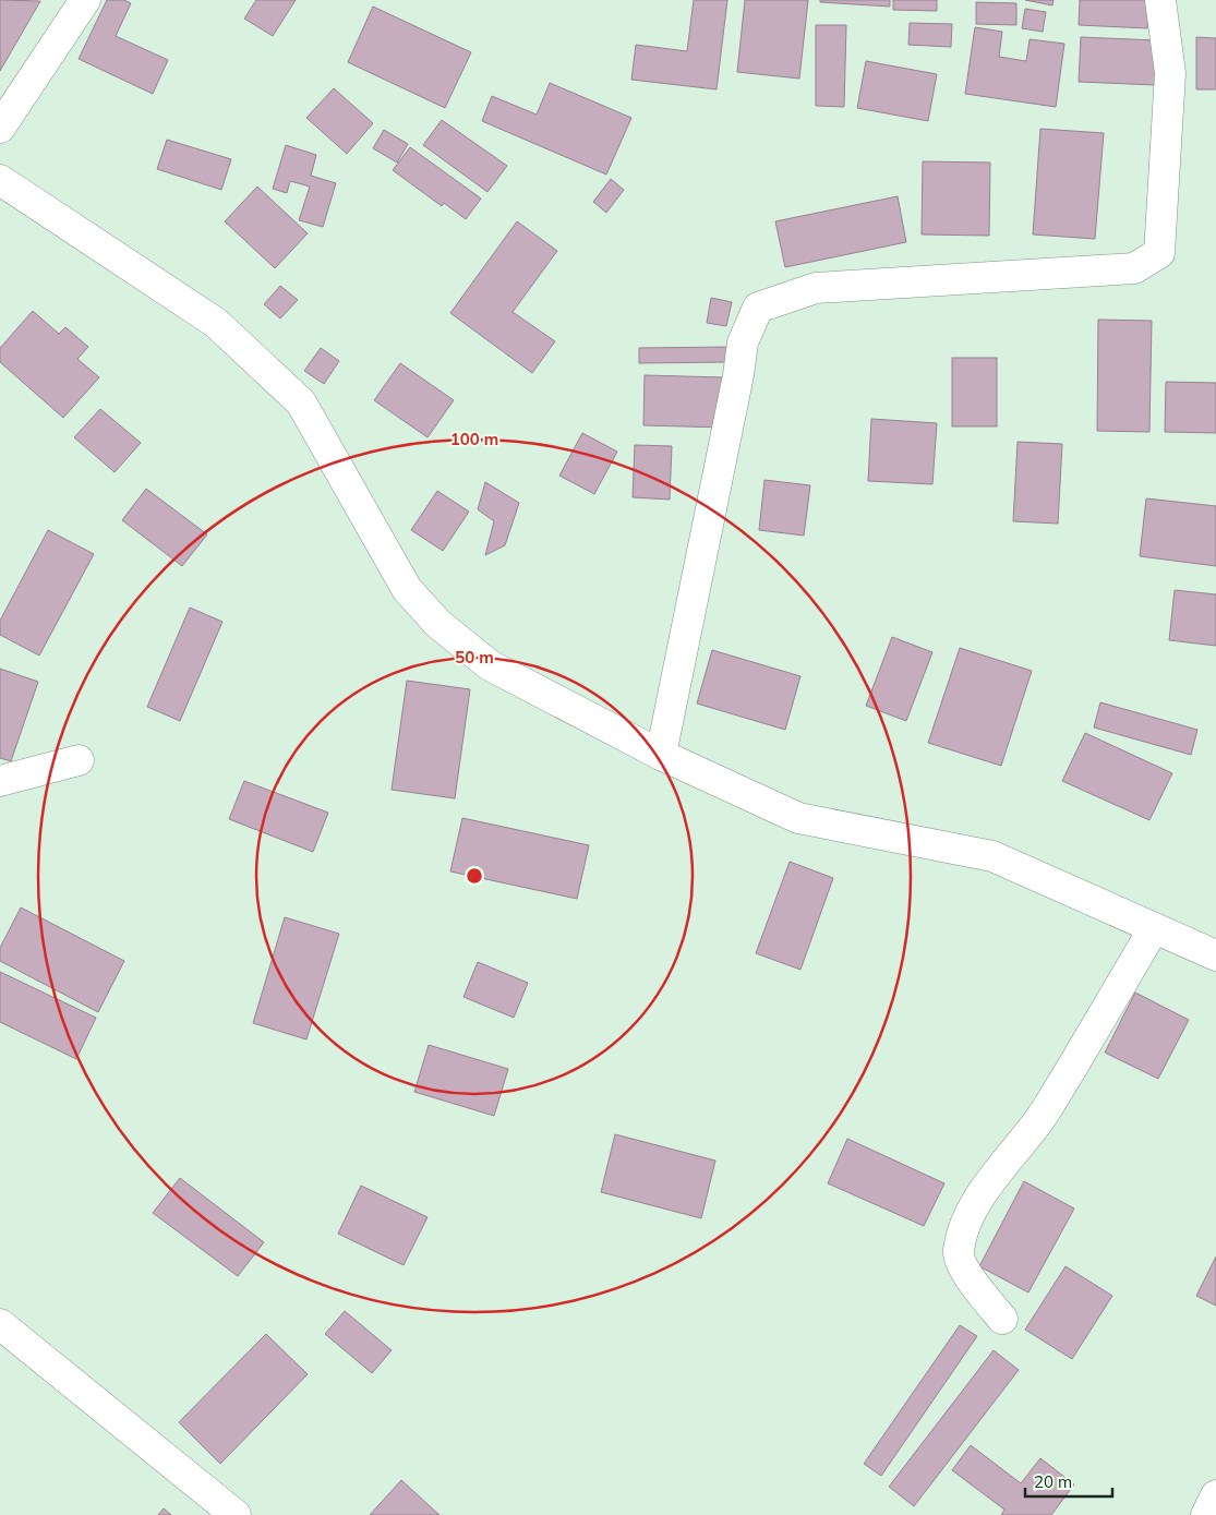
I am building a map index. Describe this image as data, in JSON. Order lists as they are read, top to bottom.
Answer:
{
  "scale_bar": "20 m",
  "rings": ["100 m", "50 m"]
}
